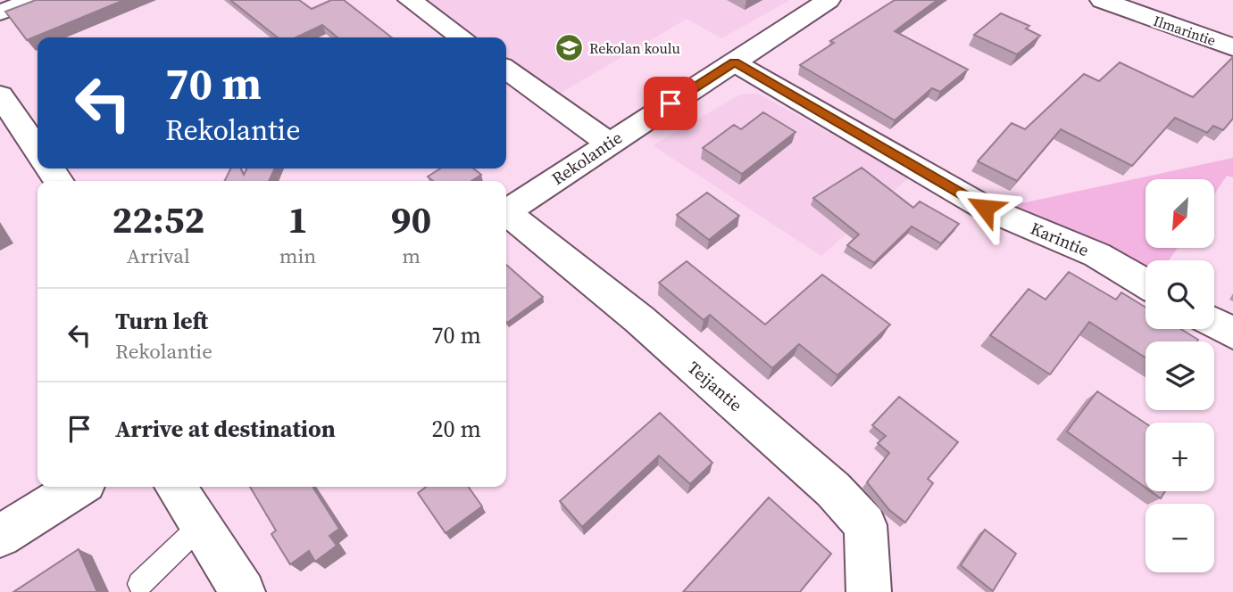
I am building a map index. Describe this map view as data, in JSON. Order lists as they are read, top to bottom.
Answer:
{
  "streets": {
    "street": [
      "Ilmarintie",
      "Rekolantie",
      "Karintie",
      "Teijantie"
    ]
  },
  "crossings": [
    ["Rekolantie", "Karintie"]
  ],
  "places": {
    "school or university": ["Rekolan koulu"]
  },
  "north": "bottom left",
  "page": {
    "turn": ["70 m", "Rekolantie"],
    "map_buttons": ["+", "−"],
    "eta": [
      "22:52",
      "Arrival",
      "1",
      "min",
      "90",
      "m"
    ],
    "list": [
      {
        "name": "Turn left",
        "note": "Rekolantie",
        "value": "70 m"
      },
      {
        "name": "Arrive at destination",
        "value": "20 m"
      }
    ]
  }
}
